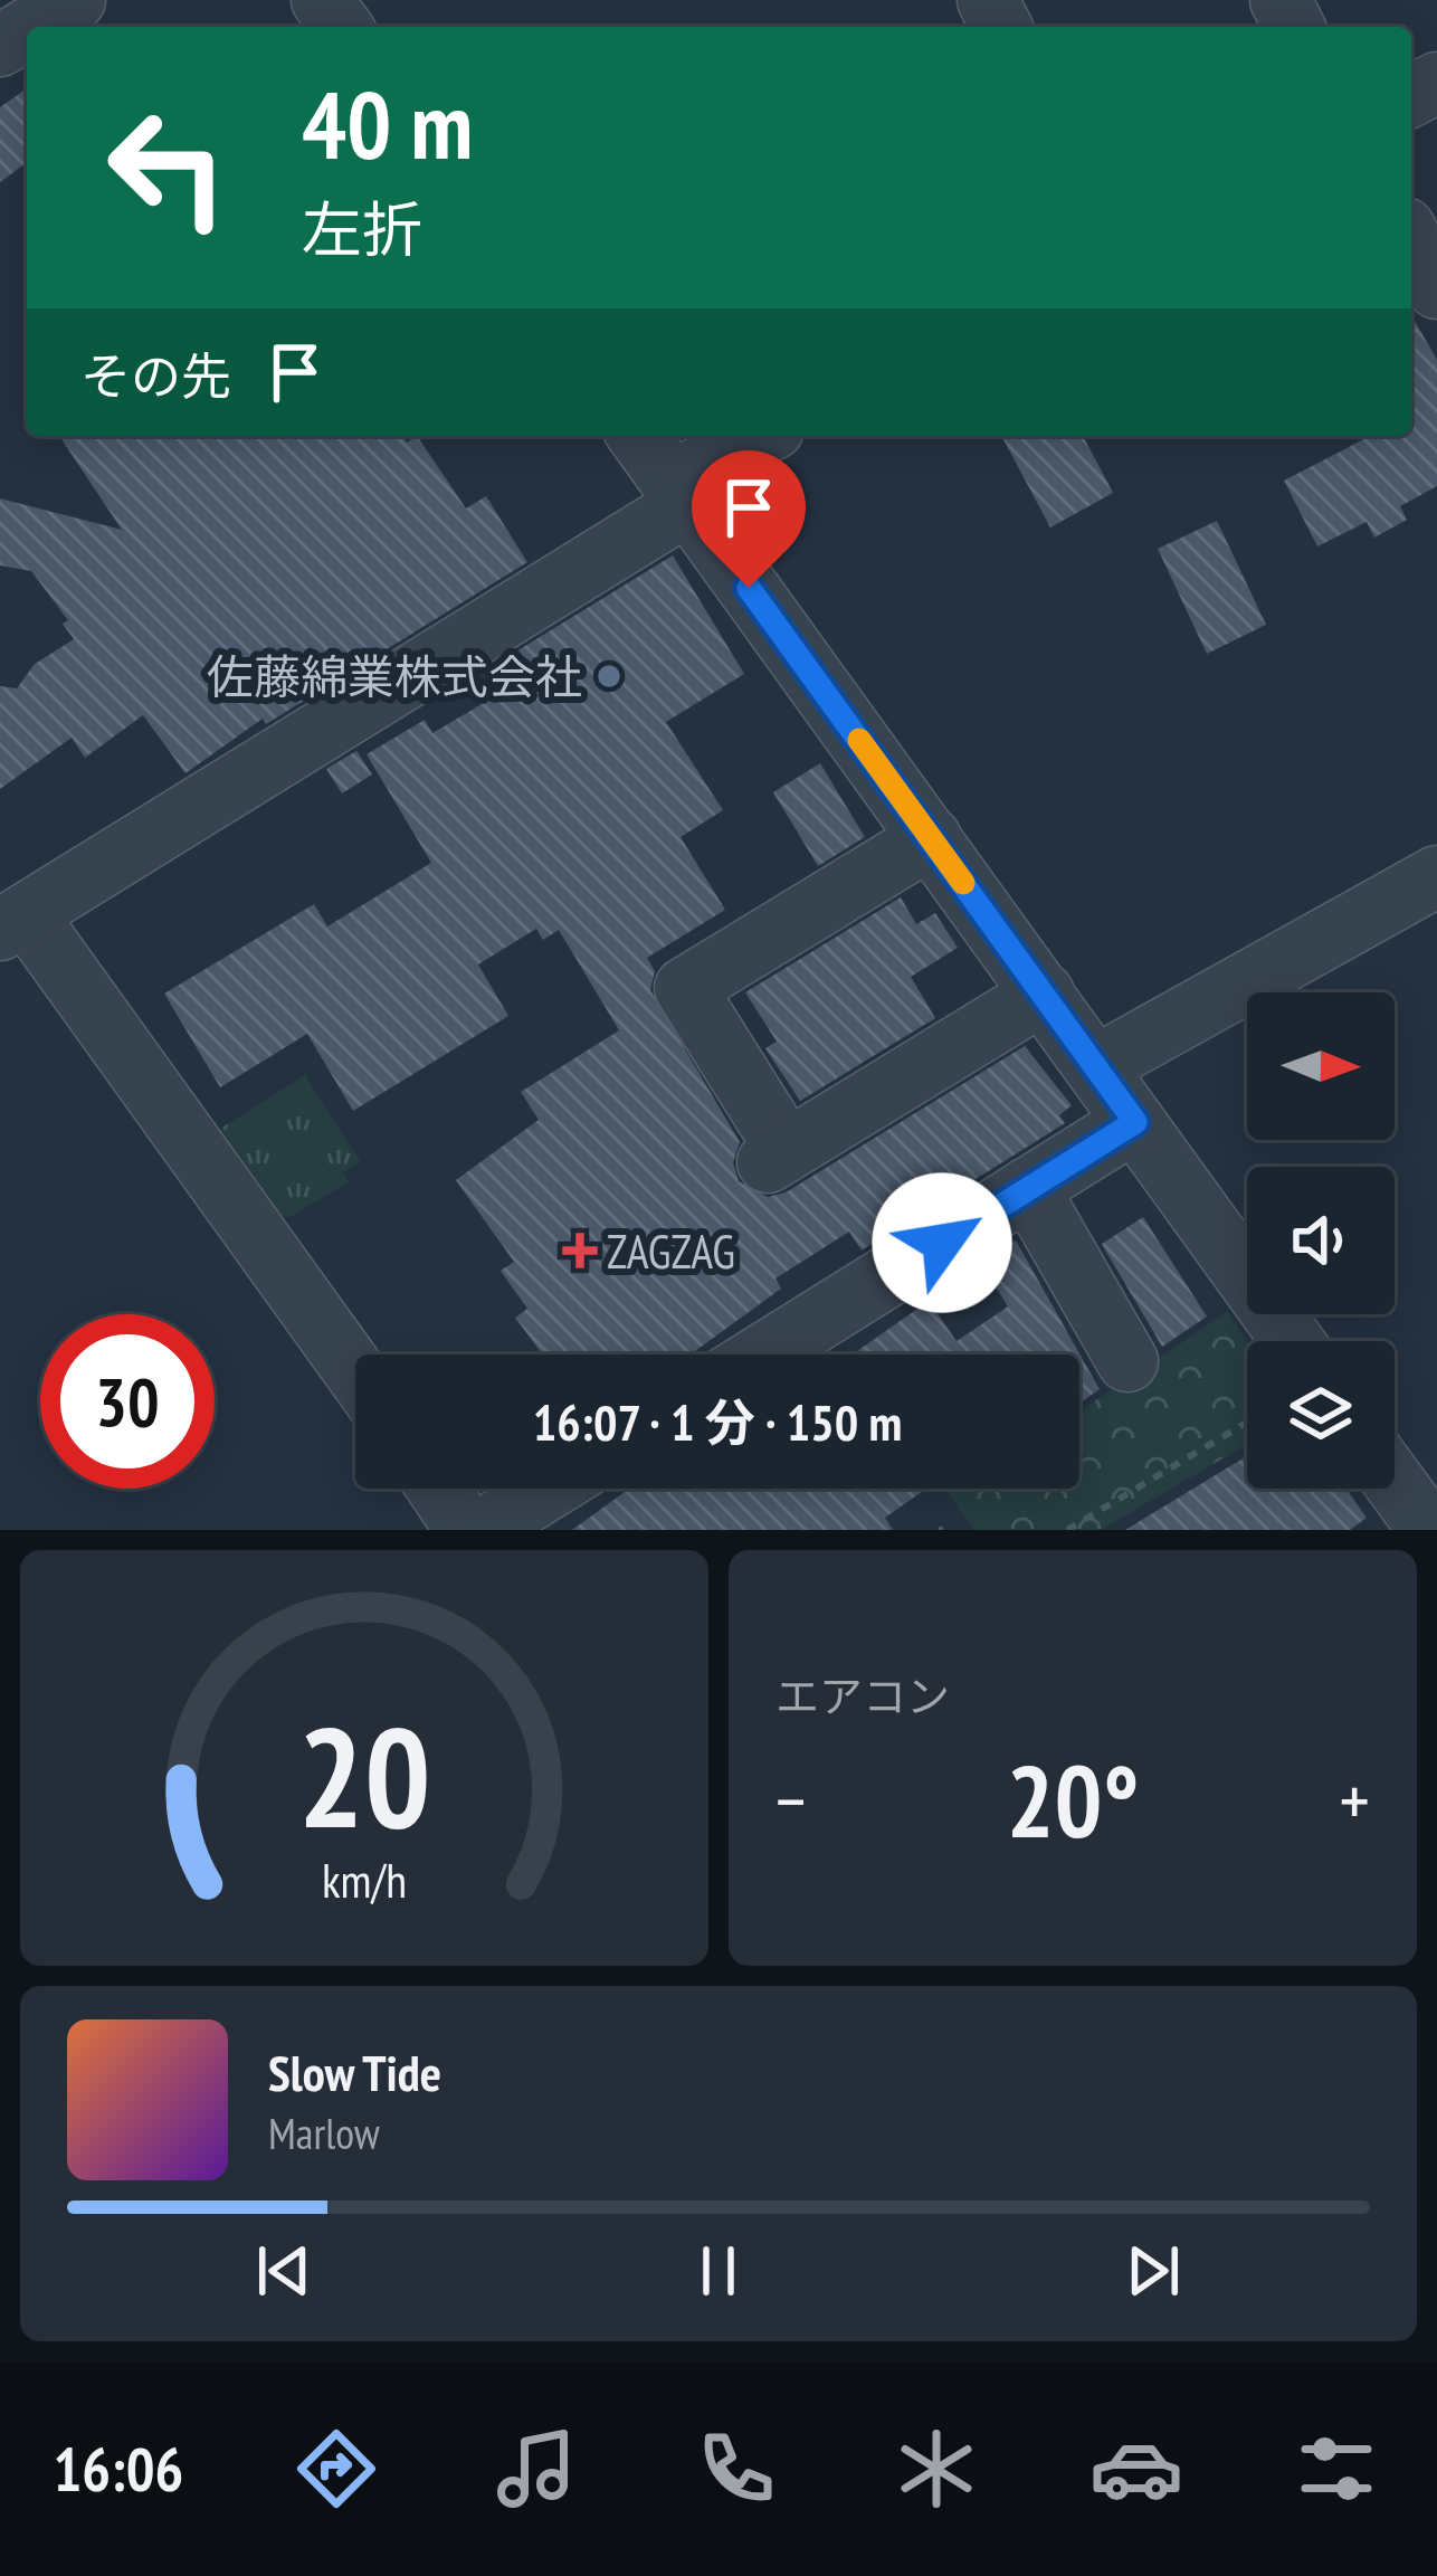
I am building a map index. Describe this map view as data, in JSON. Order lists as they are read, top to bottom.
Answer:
{
  "places": {
    "other": ["佐藤綿業株式会社"],
    "health": ["ZAGZAG"]
  },
  "north": "right",
  "page": {
    "turn": ["40 m", "左折"],
    "then": "その先",
    "limit": "30",
    "trip": "16:07 · 1 分 · 150 m",
    "tile": "エアコン",
    "heat": ["−", "20°", "+"],
    "song": ["Slow Tide", "Marlow"],
    "tabs": "16:06",
    "gauge": ["20", "km/h"]
  }
}
